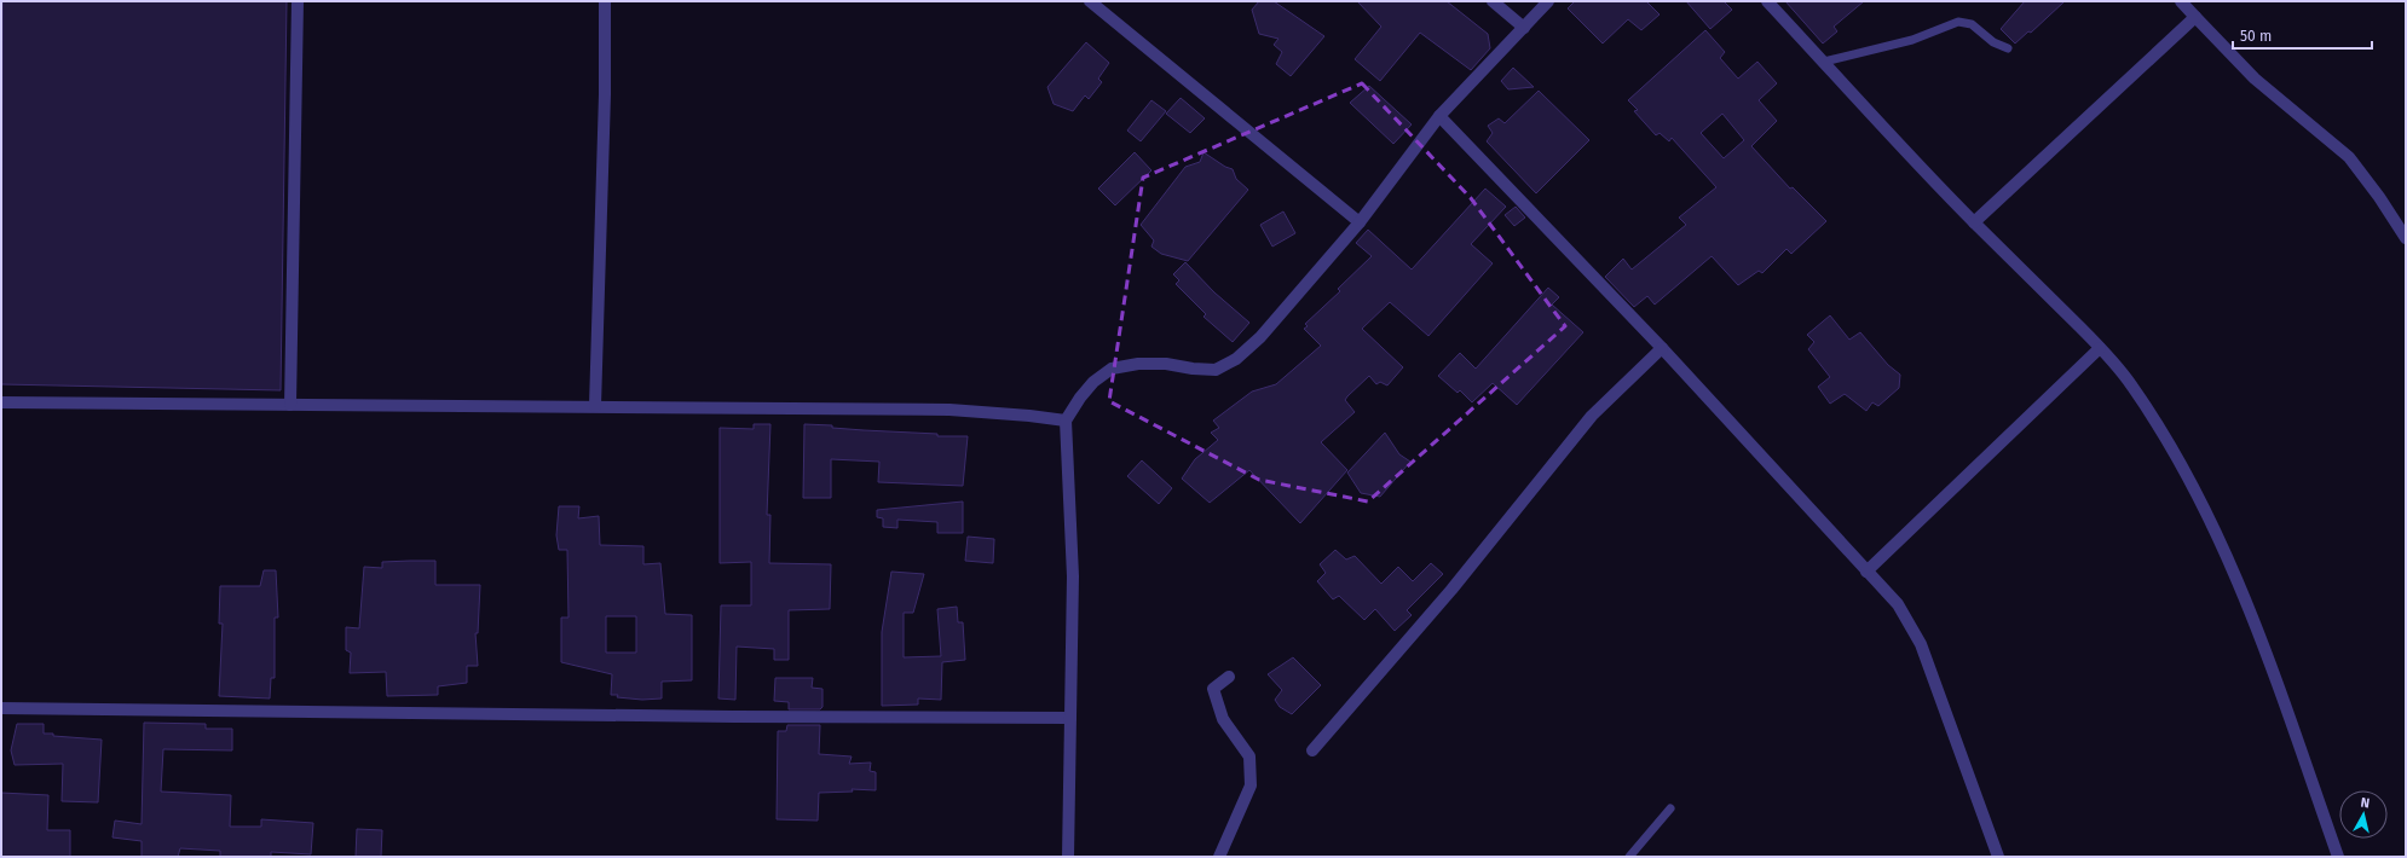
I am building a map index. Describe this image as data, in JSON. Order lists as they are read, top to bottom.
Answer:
{
  "scale_bar": "50 m",
  "north": "top"
}
